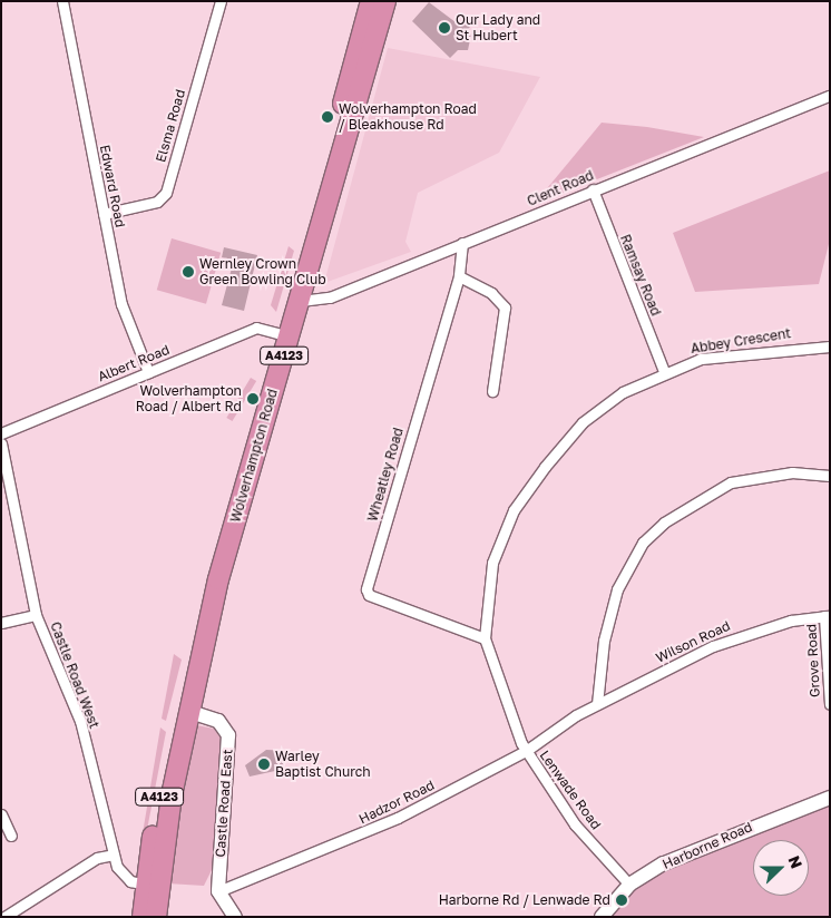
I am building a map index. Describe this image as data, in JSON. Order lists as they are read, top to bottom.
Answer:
{
  "streets": {
    "highway": ["A4123", "Wolverhampton Road"],
    "street": [
      "Elsma Road",
      "Edward Road",
      "Clent Road",
      "Ramsay Road",
      "Abbey Crescent",
      "Albert Road",
      "Wheatley Road",
      "Wilson Road",
      "Grove Road",
      "Castle Road West",
      "Lenwade Road",
      "Hadzor Road",
      "Castle Road East",
      "Harborne Road"
    ]
  },
  "crossings": [
    ["Elsma Road", "Edward Road"],
    ["Edward Road", "Albert Road"],
    ["Clent Road", "Ramsay Road"],
    ["Clent Road", "Wolverhampton Road"],
    ["Clent Road", "Wheatley Road"],
    ["Ramsay Road", "Abbey Crescent"],
    ["Abbey Crescent", "Wheatley Road"],
    ["Abbey Crescent", "Lenwade Road"],
    ["Albert Road", "Wolverhampton Road"],
    ["Wolverhampton Road", "Castle Road West"],
    ["Wolverhampton Road", "Castle Road East"],
    ["Wheatley Road", "Lenwade Road"],
    ["Wilson Road", "Grove Road"],
    ["Wilson Road", "Hadzor Road"],
    ["Lenwade Road", "Hadzor Road"],
    ["Lenwade Road", "Harborne Road"],
    ["Hadzor Road", "Castle Road East"]
  ],
  "places": [
    "Our Lady and St Hubert",
    "Wolverhampton Road / Bleakhouse Rd",
    "Wernley Crown Green Bowling Club",
    "Wolverhampton Road / Albert Rd",
    "Warley Baptist Church",
    "Harborne Rd / Lenwade Rd"
  ],
  "north": "right"
}
